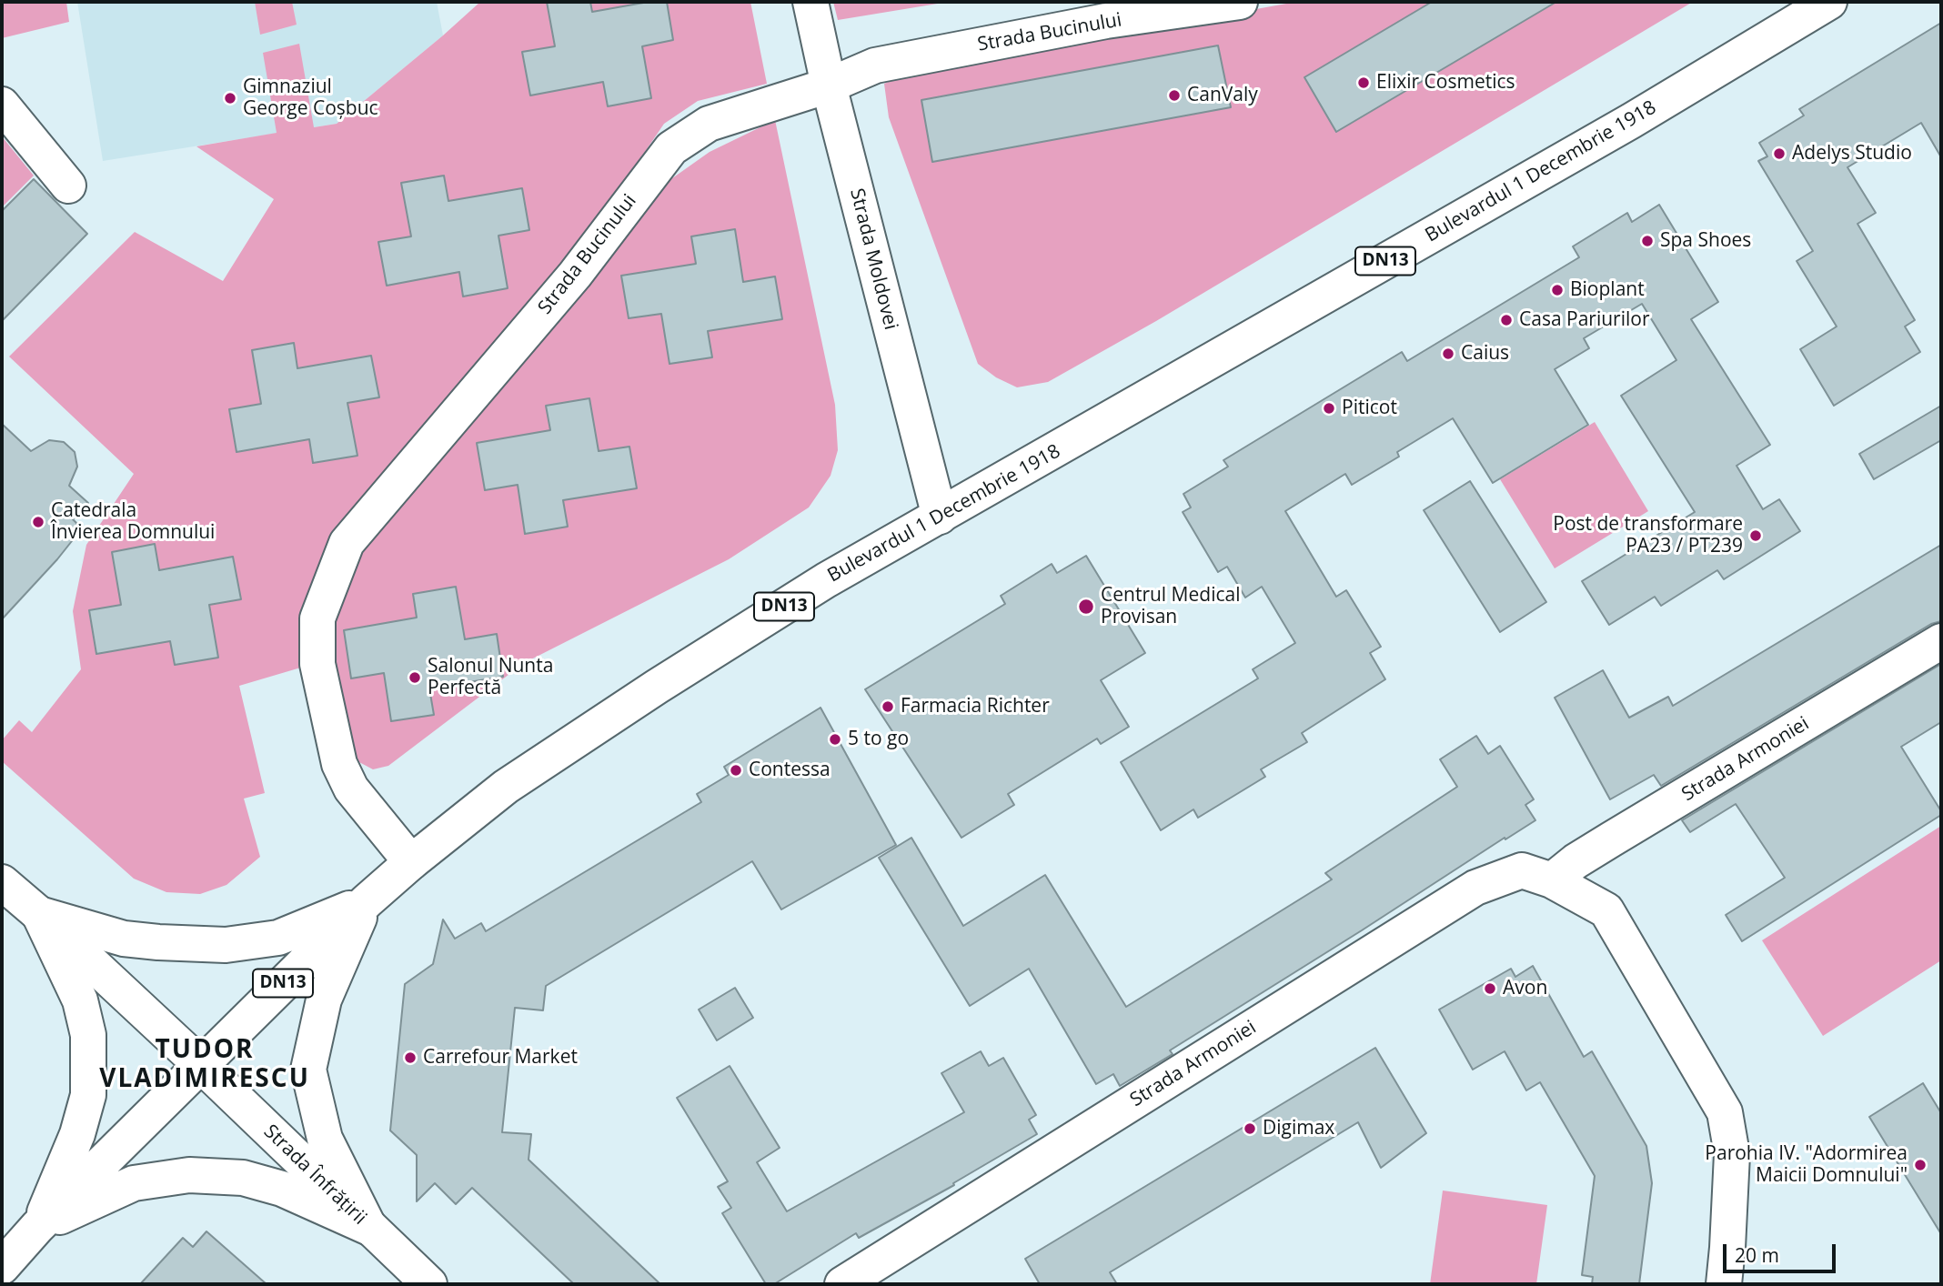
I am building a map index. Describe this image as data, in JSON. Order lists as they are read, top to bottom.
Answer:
{
  "streets": {
    "street": [
      "Strada Bucinului",
      "Bulevardul 1 Decembrie 1918",
      "Strada Moldovei",
      "DN13",
      "Strada Armoniei",
      "Strada Înfrățirii"
    ]
  },
  "crossings": [
    ["Strada Bucinului", "Bulevardul 1 Decembrie 1918"],
    ["Strada Bucinului", "Strada Moldovei"],
    ["Bulevardul 1 Decembrie 1918", "Strada Moldovei"],
    ["Bulevardul 1 Decembrie 1918", "Strada Înfrățirii"]
  ],
  "districts": ["TUDOR VLADIMIRESCU"],
  "places": [
    "Elixir Cosmetics",
    "CanValy",
    "Gimnaziul George Coșbuc",
    "Adelys Studio",
    "Spa Shoes",
    "Bioplant",
    "Casa Pariurilor",
    "Caius",
    "Piticot",
    "Catedrala Învierea Domnului",
    "Post de transformare PA23 / PT239",
    "Centrul Medical Provisan",
    "Salonul Nunta Perfectă",
    "Farmacia Richter",
    "5 to go",
    "Contessa",
    "Avon",
    "Carrefour Market",
    "Digimax",
    "Parohia IV. \"Adormirea Maicii Domnului\""
  ],
  "scale_bar": "20 m"
}
